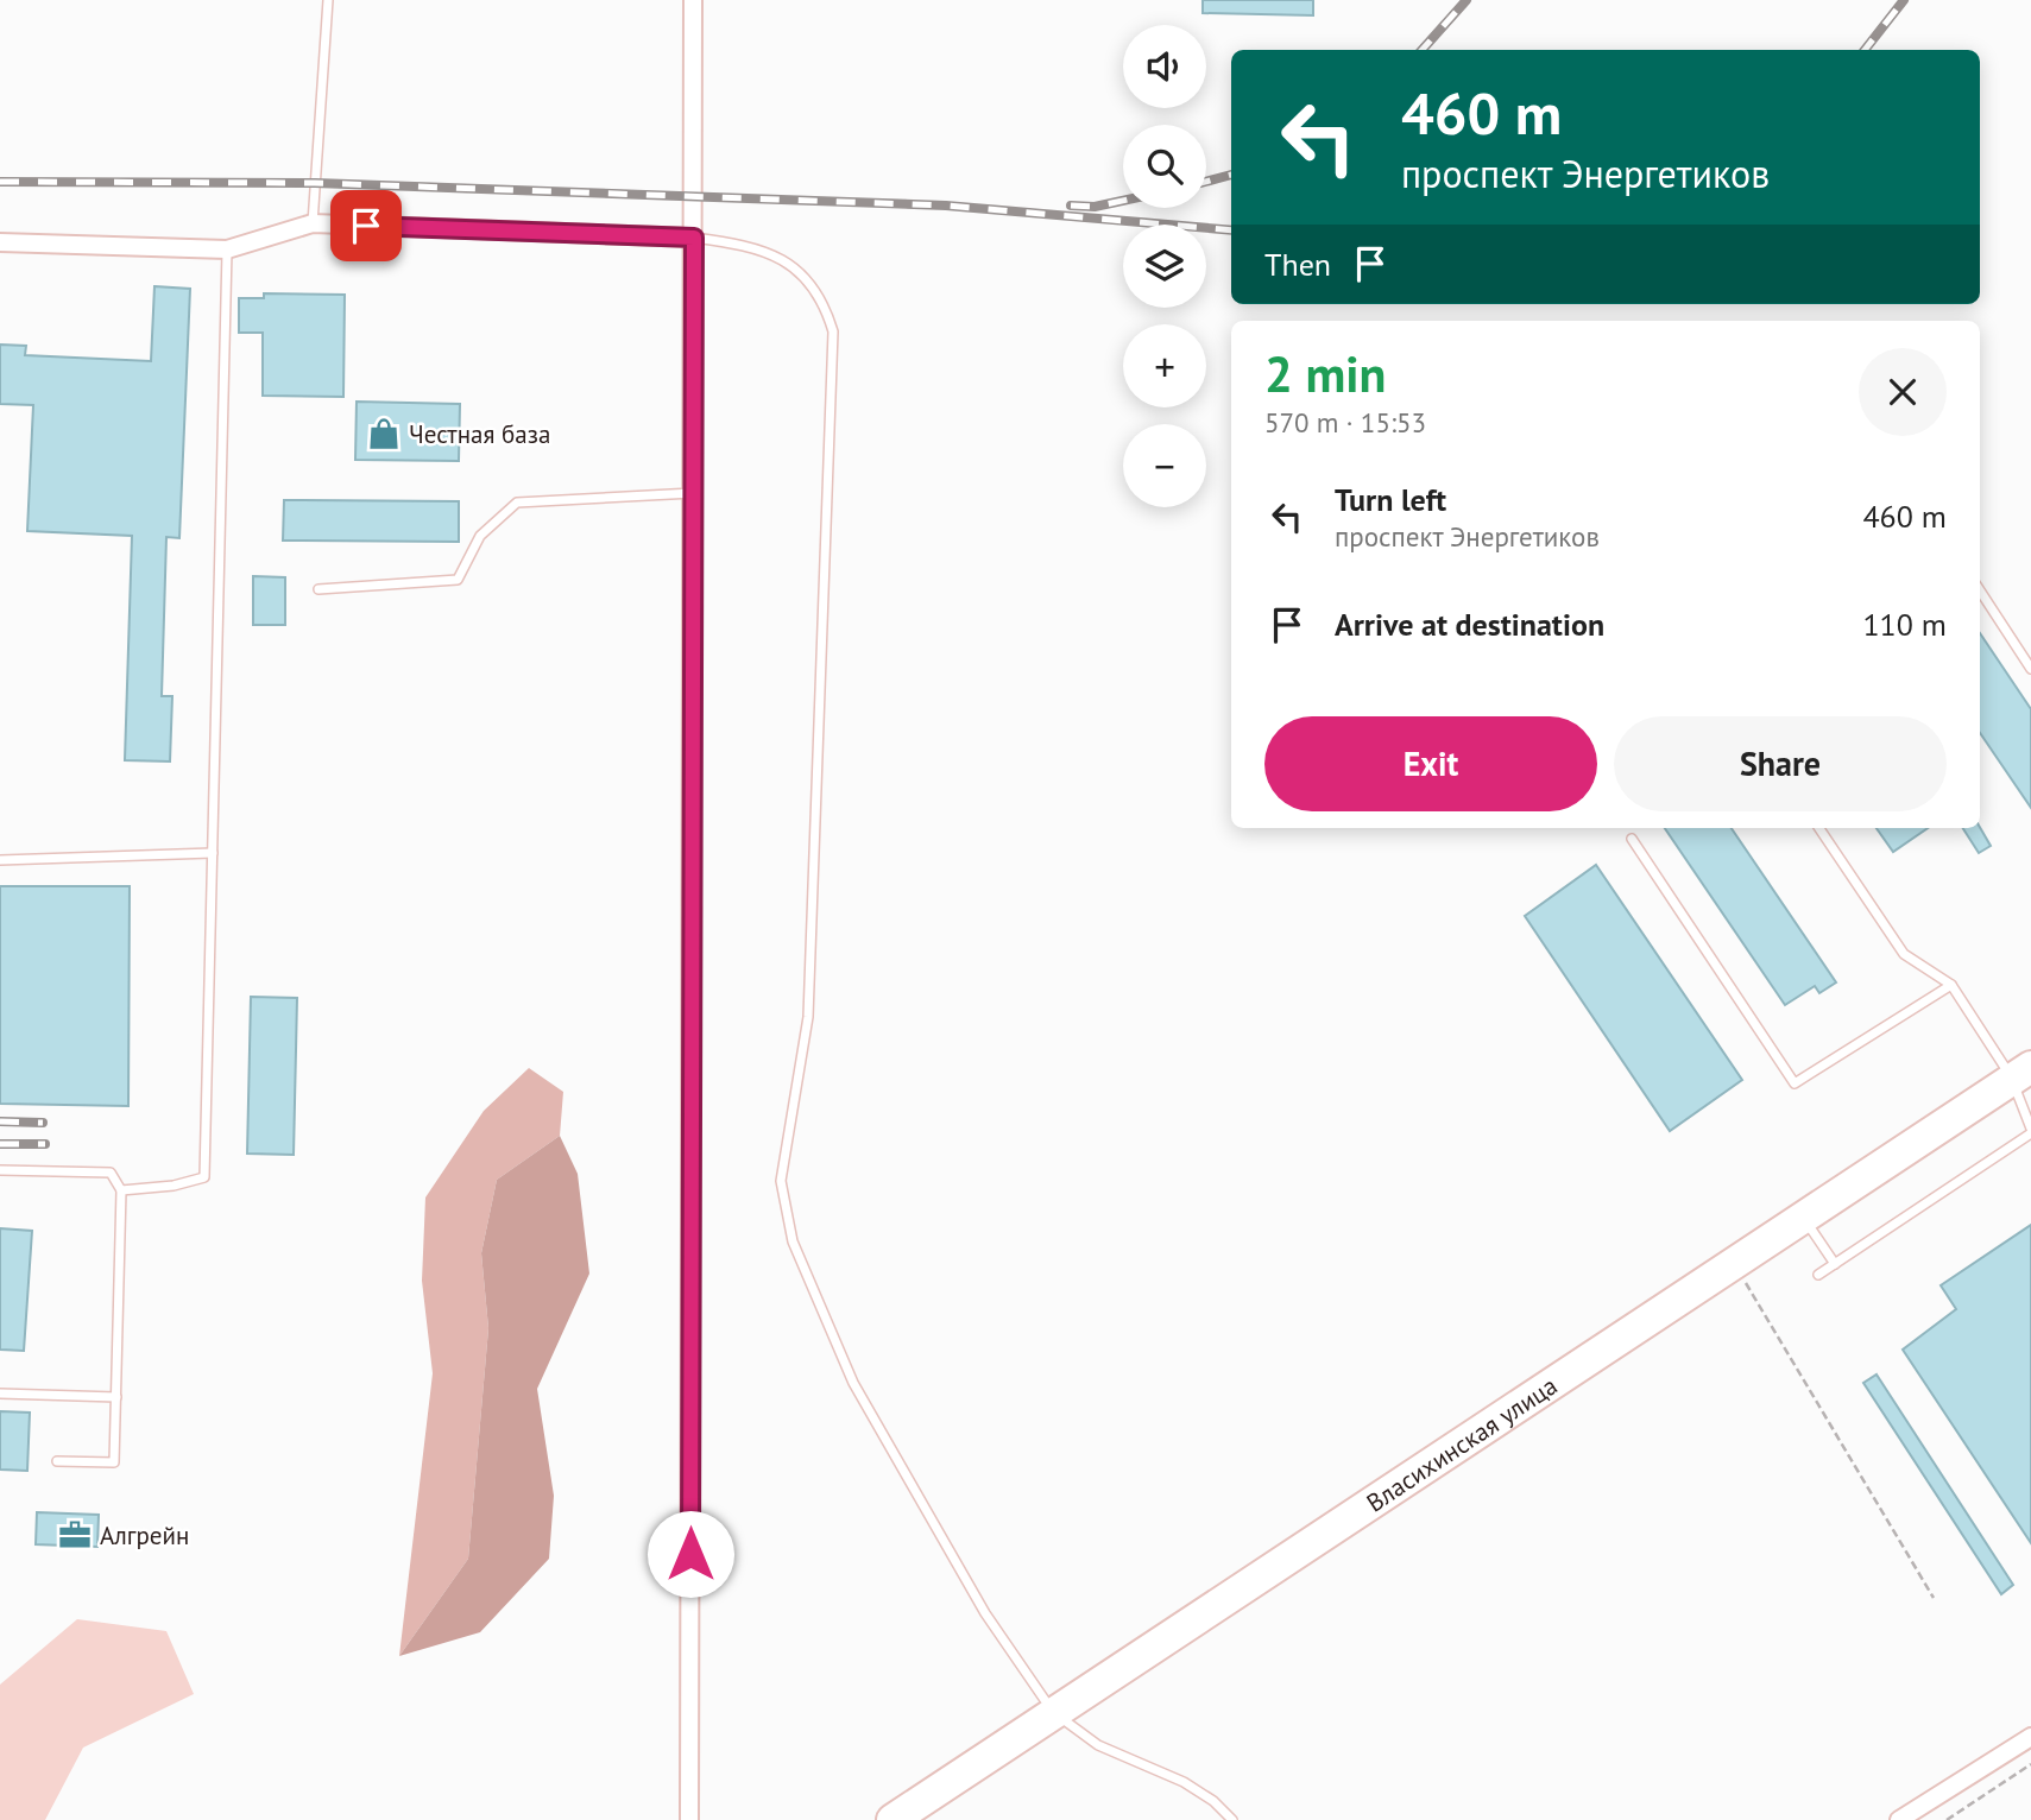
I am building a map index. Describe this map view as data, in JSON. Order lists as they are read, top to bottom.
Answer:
{
  "streets": {
    "highway": ["Власихинская улица"]
  },
  "places": {
    "shop": ["Честная база"],
    "office": ["Алгрейн"]
  },
  "page": {
    "map_buttons": ["+", "−"],
    "turn": ["460 m", "проспект Энергетиков"],
    "then": "Then",
    "heading": ["2 min", "570 m · 15:53"],
    "list": [
      {
        "name": "Turn left",
        "note": "проспект Энергетиков",
        "value": "460 m"
      },
      {
        "name": "Arrive at destination",
        "value": "110 m"
      }
    ],
    "buttons": ["Exit", "Share"]
  }
}
